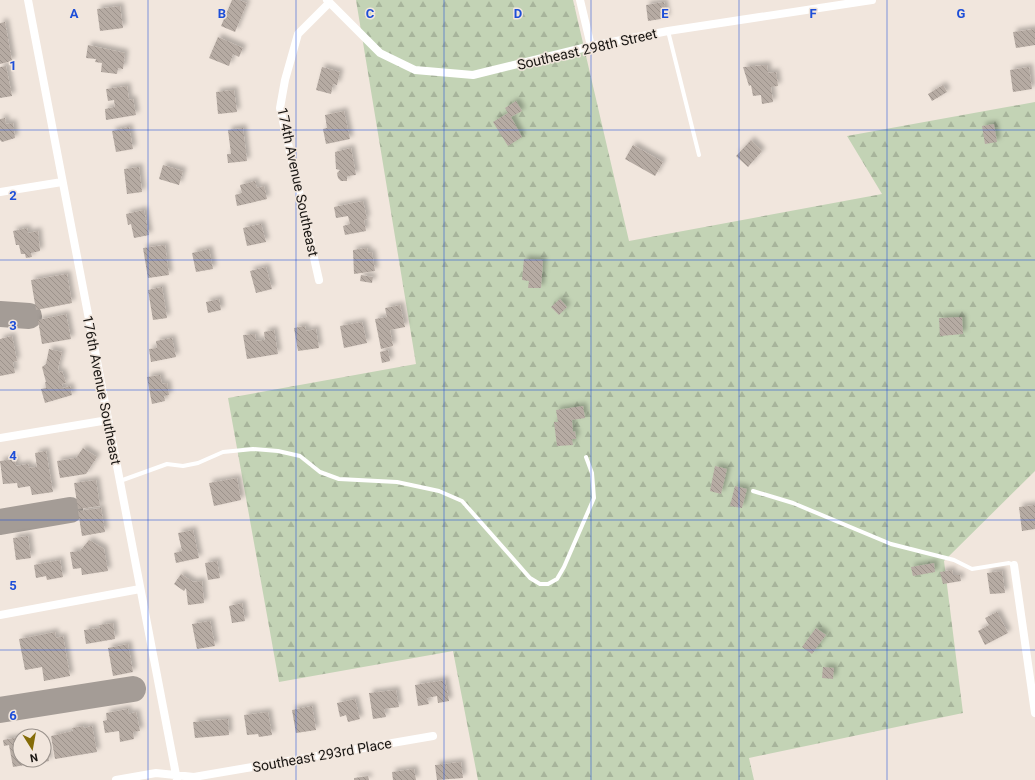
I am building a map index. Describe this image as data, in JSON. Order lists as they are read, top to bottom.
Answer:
{
  "streets": {
    "street": [
      "Southeast 298th Street",
      "174th Avenue Southeast",
      "176th Avenue Southeast",
      "Southeast 293rd Place"
    ]
  },
  "crossings": [
    ["Southeast 298th Street", "174th Avenue Southeast"],
    ["176th Avenue Southeast", "Southeast 293rd Place"]
  ],
  "north": "bottom",
  "grid": {
    "columns": [
      "A",
      "B",
      "C",
      "D",
      "E",
      "F",
      "G"
    ],
    "rows": [
      "1",
      "2",
      "3",
      "4",
      "5",
      "6"
    ]
  }
}
